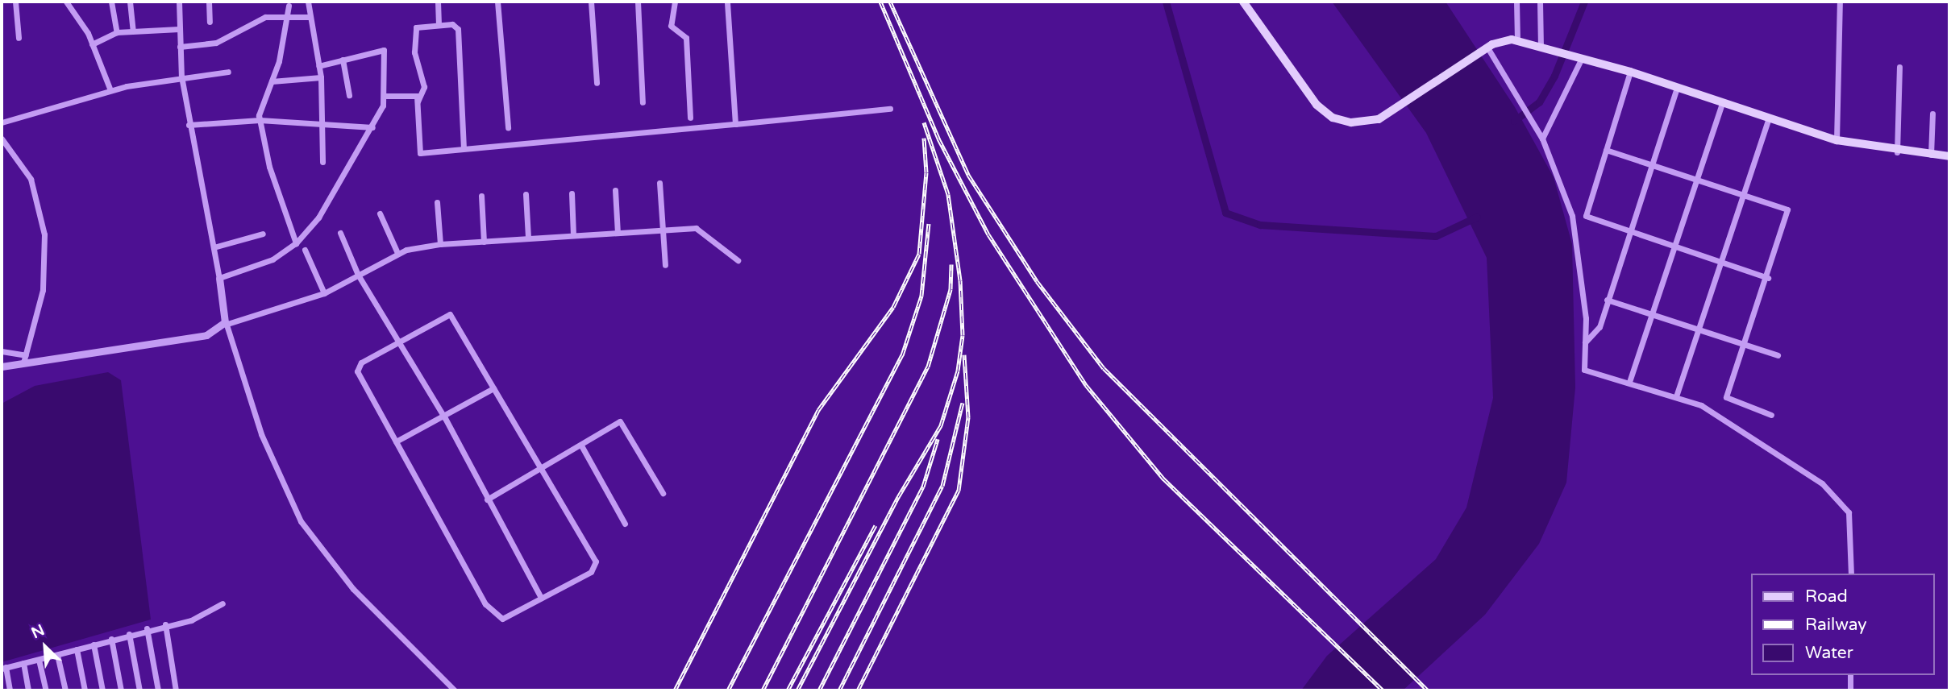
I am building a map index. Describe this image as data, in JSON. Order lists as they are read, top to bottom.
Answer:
{
  "legend": ["Road", "Railway", "Water"],
  "north": "top left"
}
